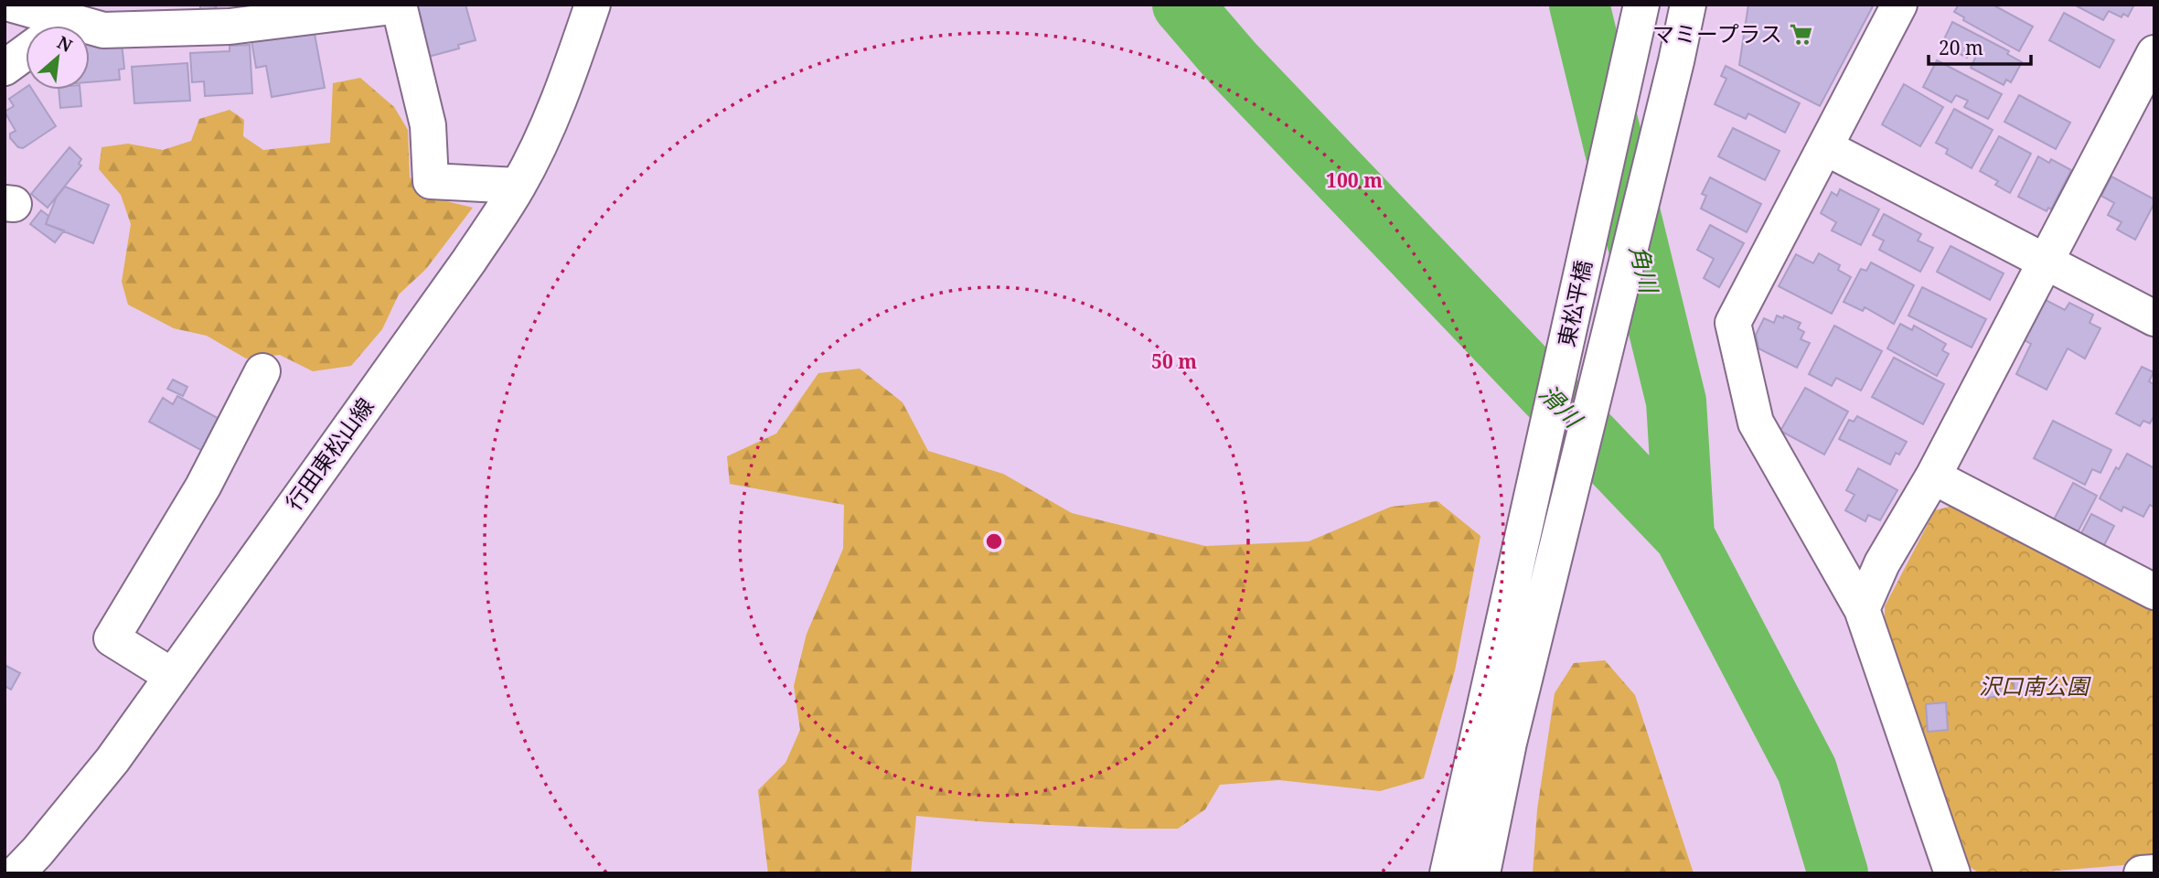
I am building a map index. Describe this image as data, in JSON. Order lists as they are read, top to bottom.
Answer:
{
  "streets": {
    "main road": ["東松平橋", "行田東松山線"]
  },
  "water": ["角川", "滑川"],
  "parks": ["沢口南公園"],
  "places": {
    "supermarket": ["マミープラス"]
  },
  "scale_bar": "20 m",
  "north": "top right",
  "rings": ["100 m", "50 m"]
}
